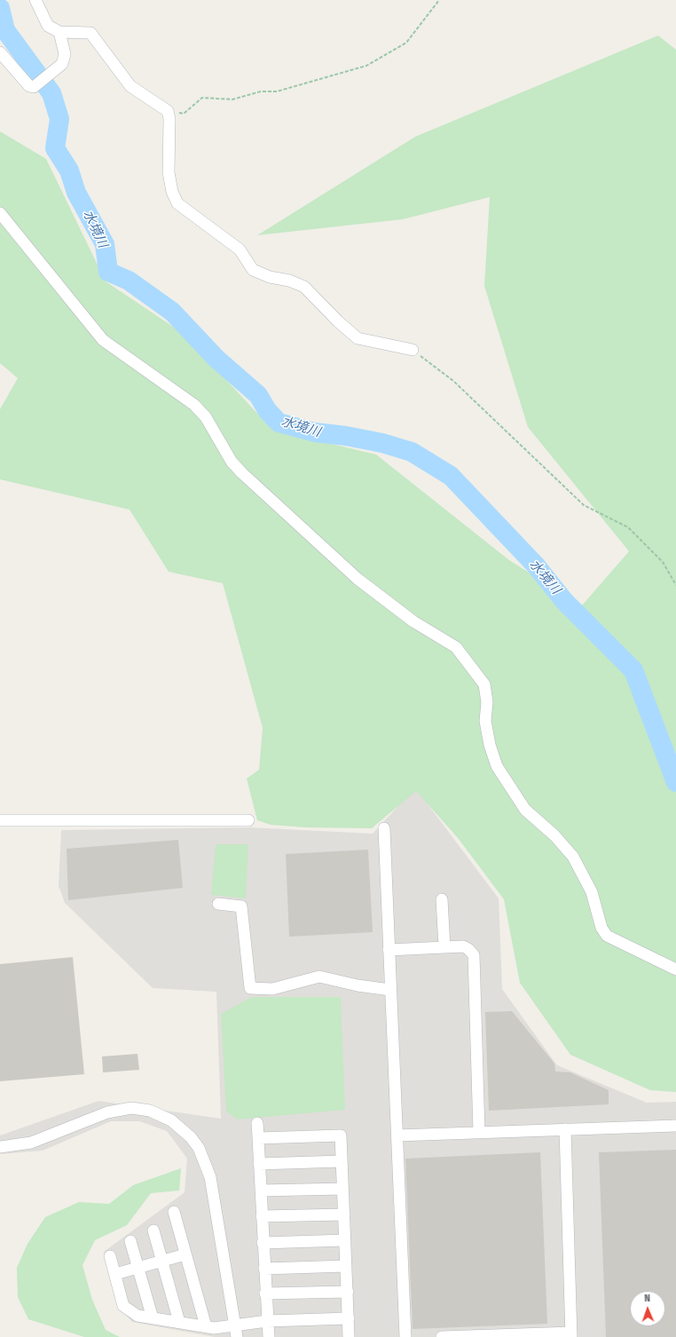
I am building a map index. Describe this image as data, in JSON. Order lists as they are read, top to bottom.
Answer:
{
  "water": ["水境川"],
  "north": "top"
}
